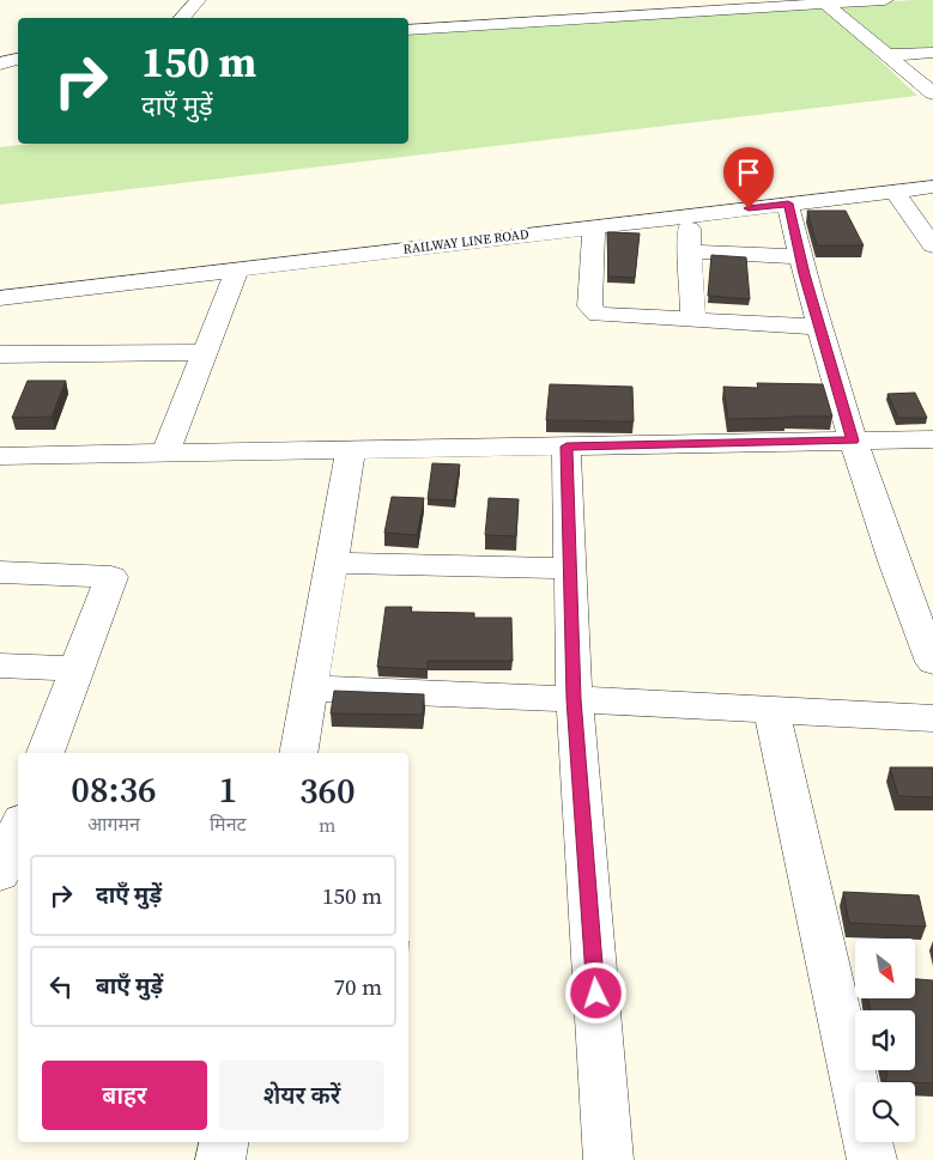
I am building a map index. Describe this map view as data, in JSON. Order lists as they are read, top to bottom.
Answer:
{
  "streets": {
    "street": ["RAILWAY LINE ROAD"]
  },
  "north": "bottom right",
  "page": {
    "turn": ["150 m", "दाएँ मुड़ें"],
    "eta": [
      "08:36",
      "आगमन",
      "1",
      "मिनट",
      "360",
      "m"
    ],
    "list": [
      {
        "name": "दाएँ मुड़ें",
        "value": "150 m"
      },
      {
        "name": "बाएँ मुड़ें",
        "value": "70 m"
      }
    ],
    "buttons": ["बाहर", "शेयर करें"]
  }
}
